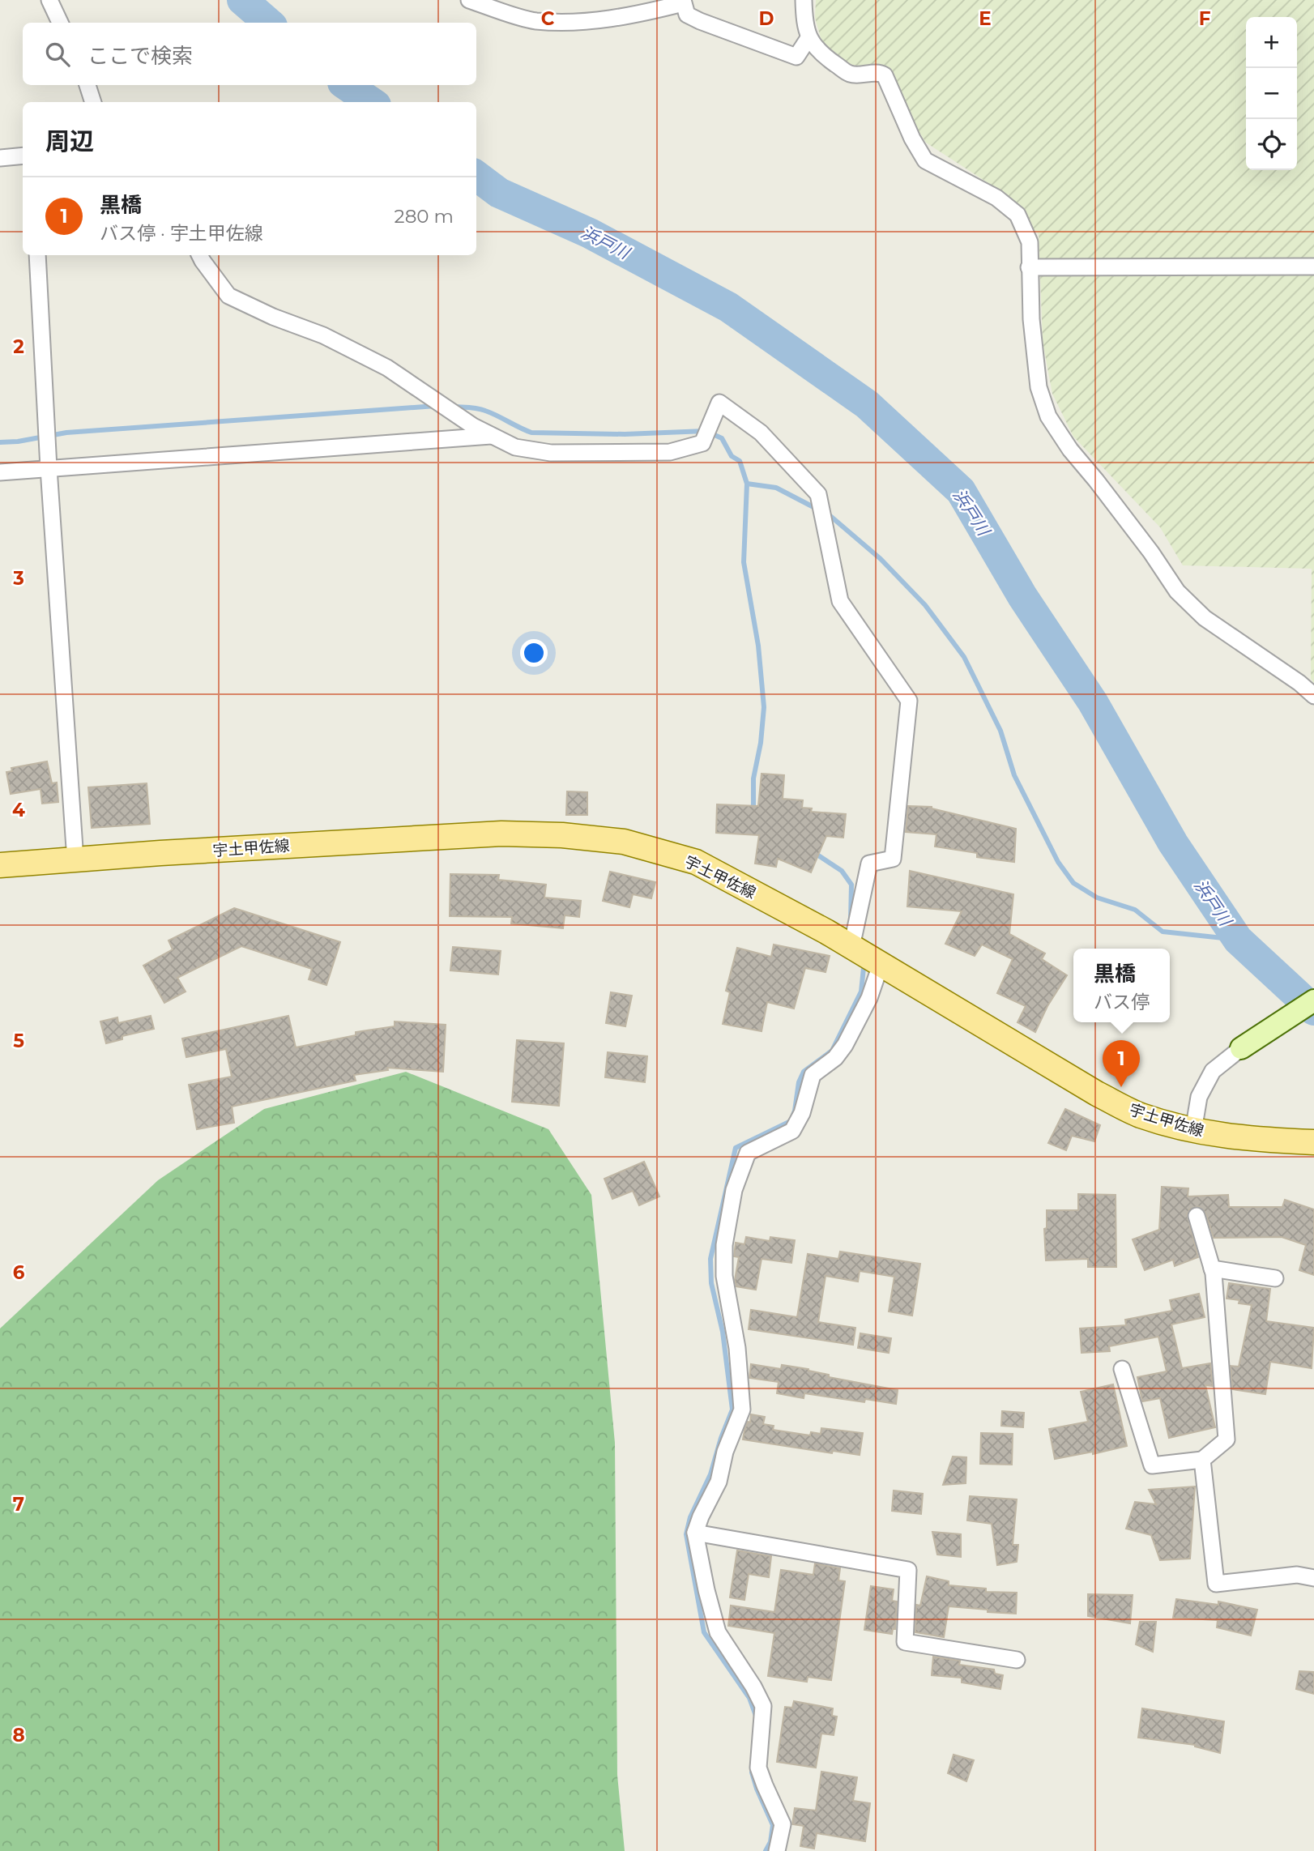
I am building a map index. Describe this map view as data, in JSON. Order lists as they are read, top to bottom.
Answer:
{
  "streets": {
    "main road": ["宇土甲佐線"]
  },
  "water": ["浜戸川"],
  "page": {
    "map_buttons": ["+", "−"],
    "search": "ここで検索",
    "heading": "周辺",
    "list": [
      {
        "mark": "1",
        "name": "黒橋",
        "note": "バス停 · 宇土甲佐線",
        "value": "280 m"
      }
    ],
    "popup": ["黒橋", "バス停"],
    "pins": "1"
  },
  "grid": {
    "columns": [
      "C",
      "D",
      "E",
      "F"
    ],
    "rows": [
      "2",
      "3",
      "4",
      "5",
      "6",
      "7",
      "8"
    ]
  }
}
